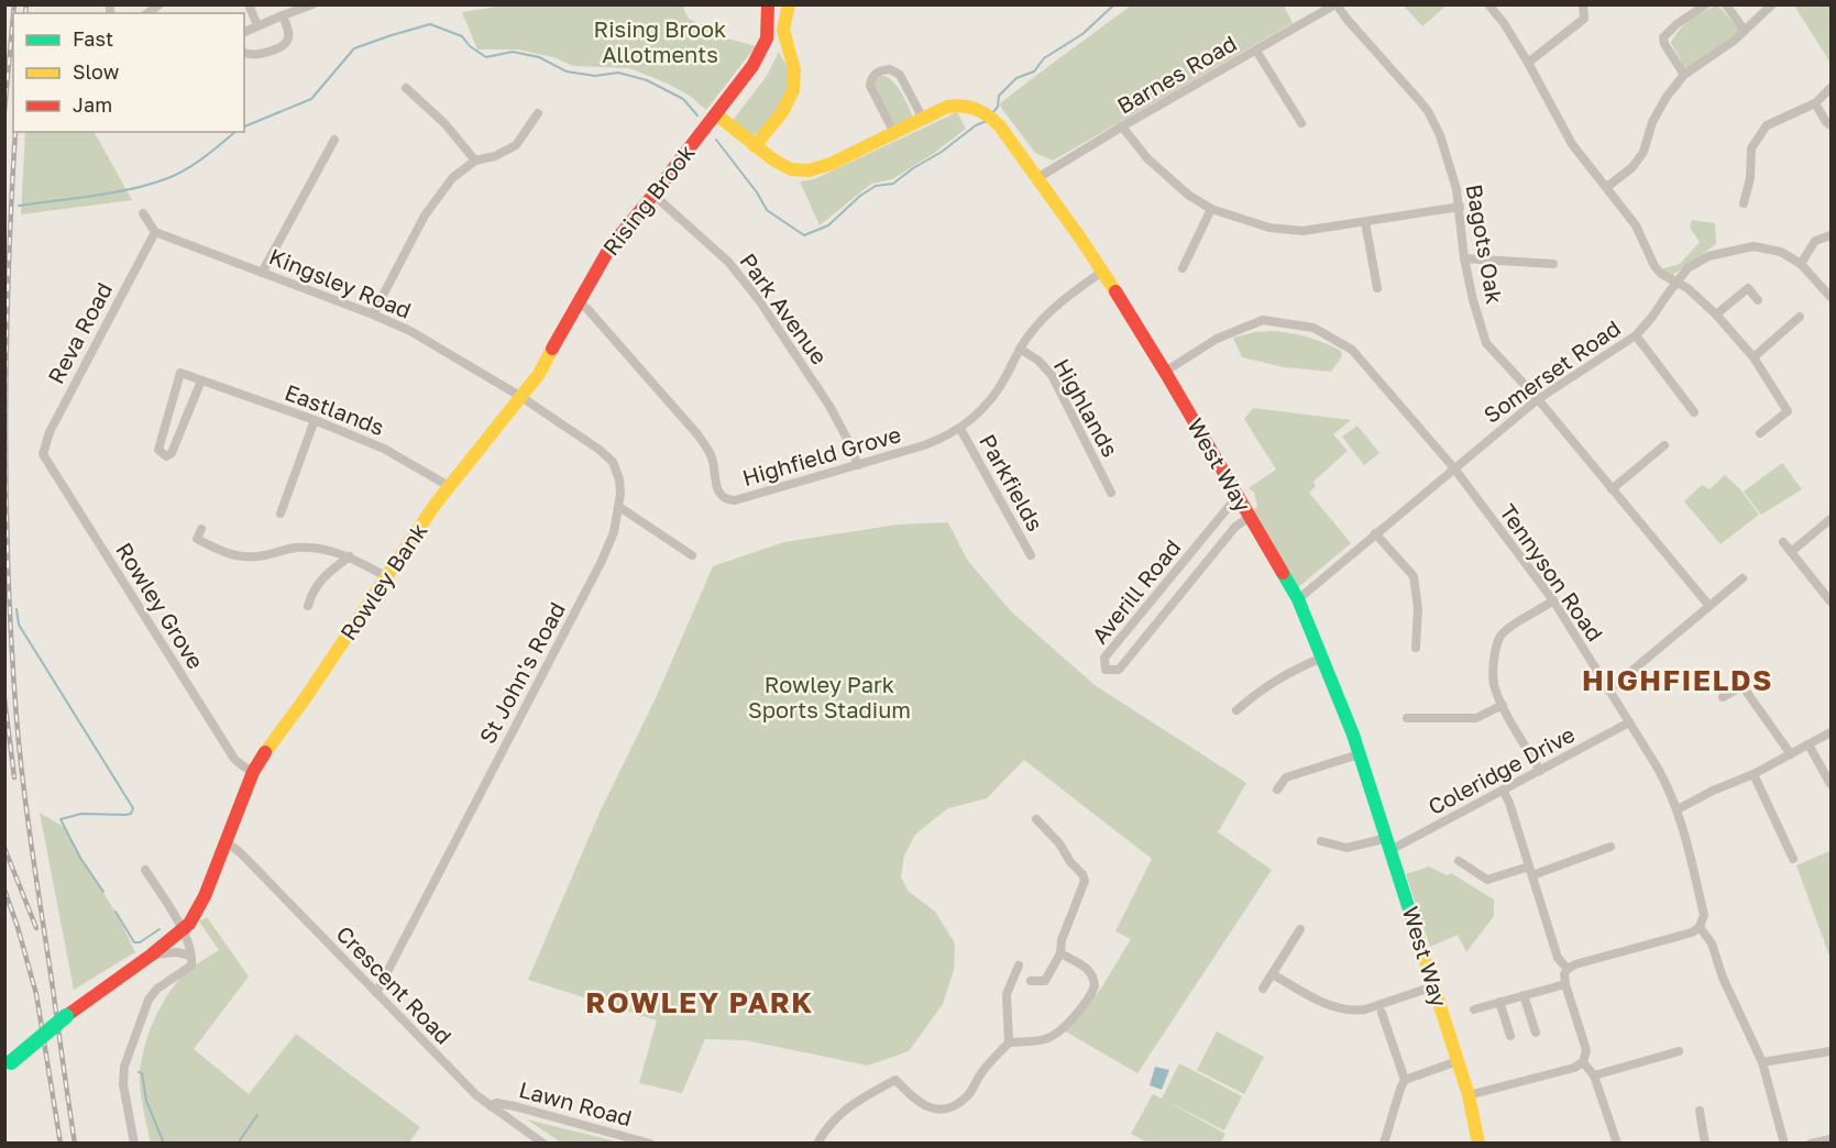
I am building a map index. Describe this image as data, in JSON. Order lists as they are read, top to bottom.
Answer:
{
  "streets": {
    "main road": ["Rising Brook", "West Way", "Rowley Bank"],
    "street": [
      "Barnes Road",
      "Bagots Oak",
      "Kingsley Road",
      "Park Avenue",
      "Reva Road",
      "Somerset Road",
      "Highlands",
      "Eastlands",
      "Highfield Grove",
      "Parkfields",
      "Tennyson Road",
      "Averill Road",
      "Rowley Grove",
      "St John's Road",
      "Coleridge Drive",
      "Crescent Road",
      "Lawn Road"
    ]
  },
  "crossings": [
    ["Barnes Road", "Bagots Oak"],
    ["Barnes Road", "West Way"],
    ["Rising Brook", "Kingsley Road"],
    ["Rising Brook", "Park Avenue"],
    ["Rising Brook", "Highfield Grove"],
    ["Rising Brook", "West Way"],
    ["Rising Brook", "Rowley Bank"],
    ["Rising Brook", "St John's Road"],
    ["Bagots Oak", "Somerset Road"],
    ["Kingsley Road", "Reva Road"],
    ["Kingsley Road", "Rowley Bank"],
    ["Kingsley Road", "St John's Road"],
    ["Park Avenue", "Highfield Grove"],
    ["Reva Road", "Rowley Grove"],
    ["Somerset Road", "West Way"],
    ["Somerset Road", "Tennyson Road"],
    ["Highlands", "Highfield Grove"],
    ["Eastlands", "Rowley Bank"],
    ["Highfield Grove", "West Way"],
    ["Highfield Grove", "Parkfields"],
    ["West Way", "Tennyson Road"],
    ["West Way", "Averill Road"],
    ["West Way", "Coleridge Drive"],
    ["Tennyson Road", "Coleridge Drive"],
    ["Rowley Bank", "Rowley Grove"],
    ["Rowley Bank", "St John's Road"],
    ["Rowley Bank", "Crescent Road"],
    ["St John's Road", "Crescent Road"],
    ["Crescent Road", "Lawn Road"]
  ],
  "districts": ["HIGHFIELDS", "ROWLEY PARK"],
  "parks": ["Rising Brook Allotments", "Rowley Park Sports Stadium"],
  "legend": ["Fast", "Slow", "Jam"]
}
